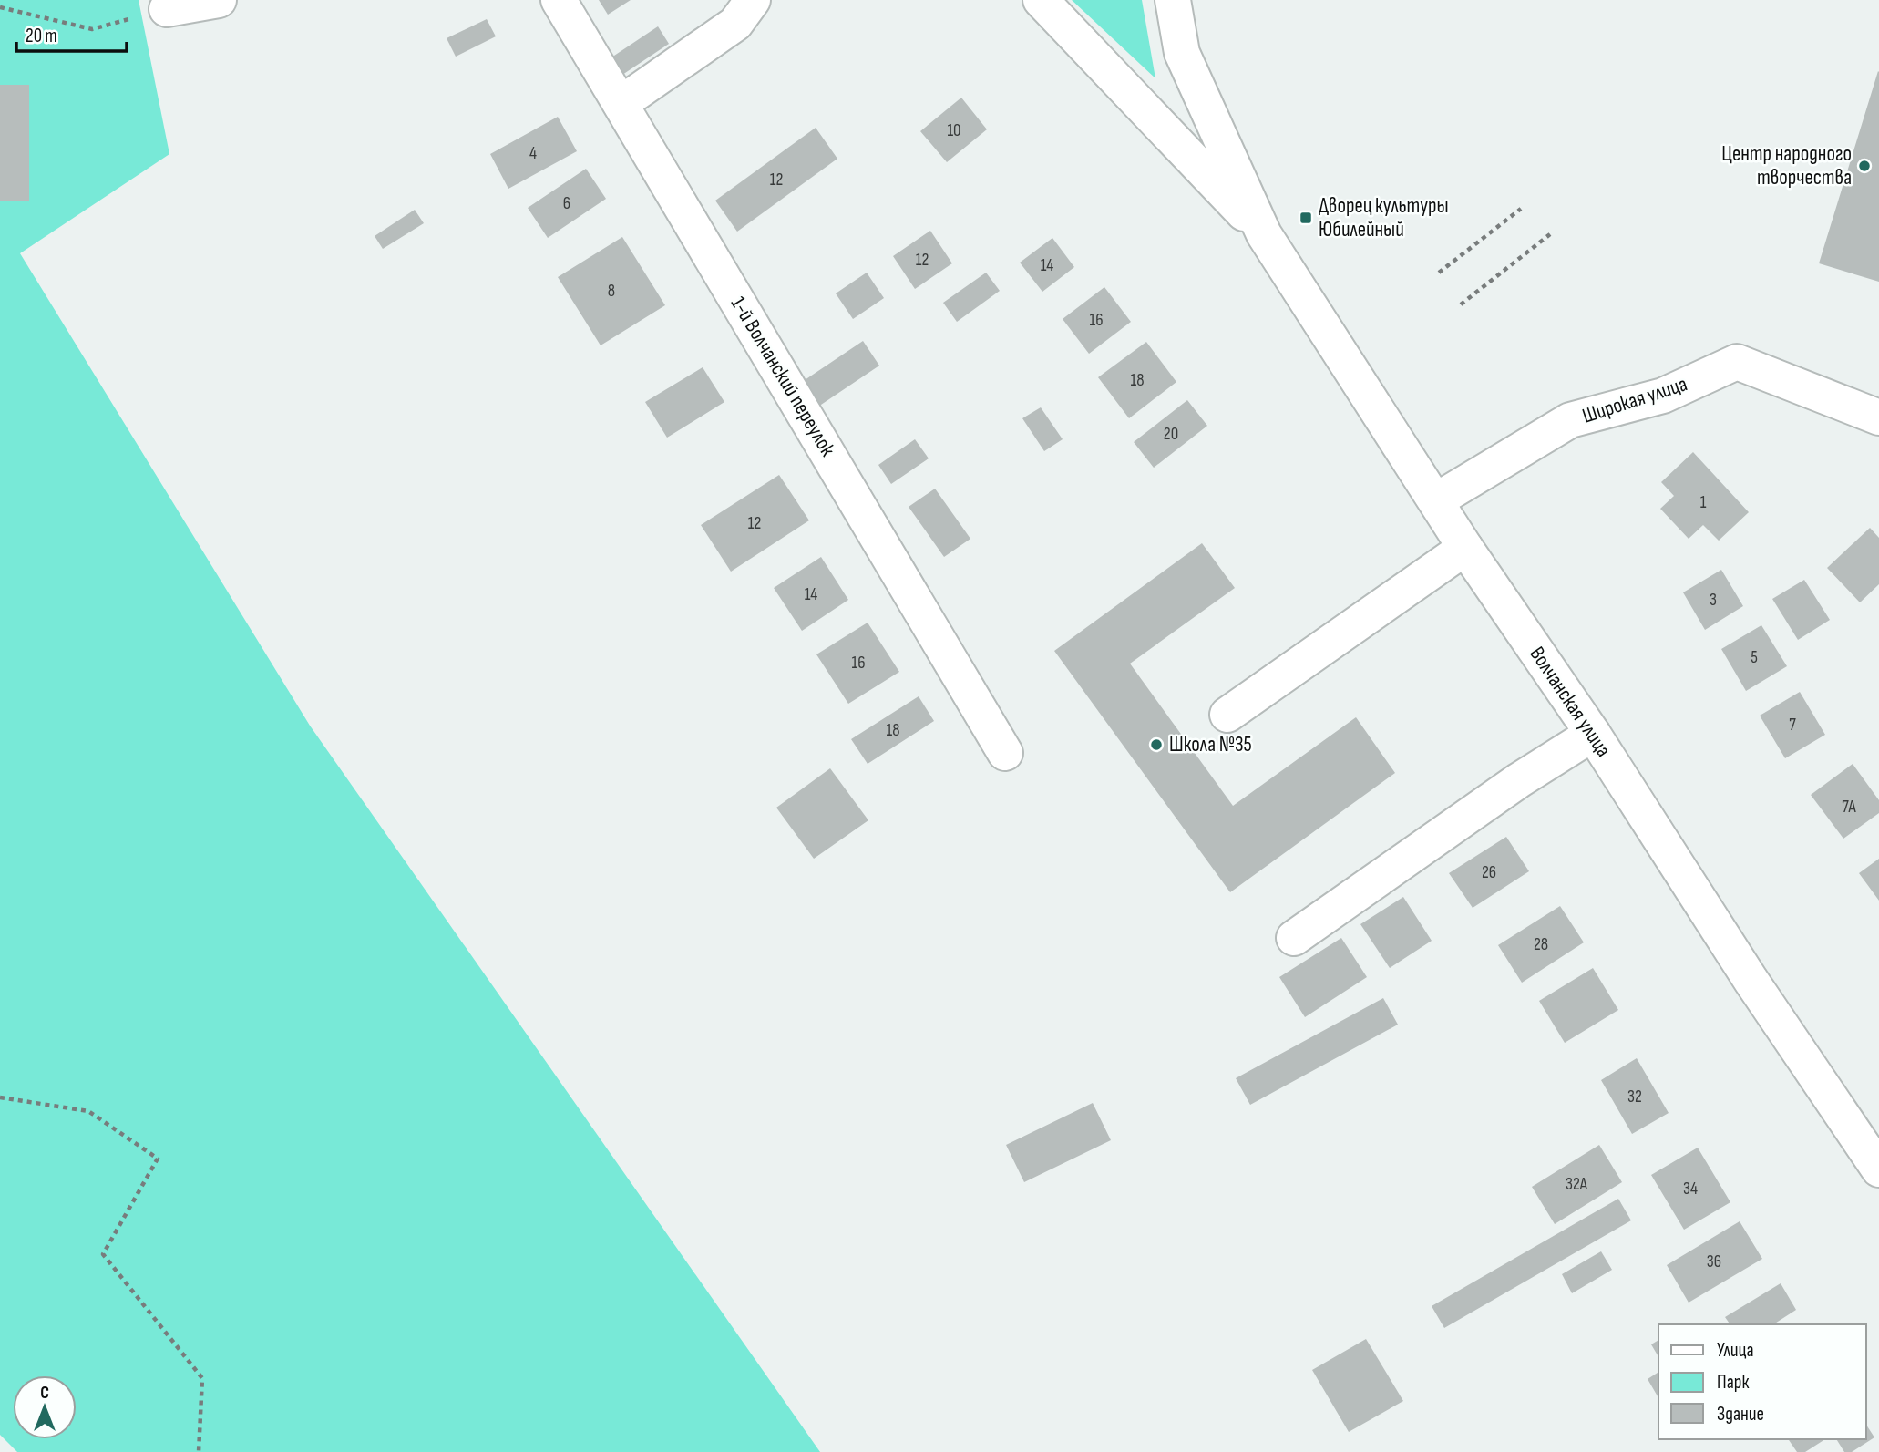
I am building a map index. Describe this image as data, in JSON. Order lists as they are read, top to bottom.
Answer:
{
  "streets": {
    "main road": ["1-й Волчанский переулок", "Широкая улица", "Волчанская улица"]
  },
  "crossings": [
    ["Широкая улица", "Волчанская улица"]
  ],
  "places": {
    "other": ["Центр народного творчества", "Школа №35"],
    "transit": ["Дворец культуры Юбилейный"]
  },
  "house_numbers": [
    "10",
    "4",
    "12",
    "6",
    "12",
    "14",
    "8",
    "16",
    "18",
    "20",
    "1",
    "12",
    "14",
    "3",
    "5",
    "16",
    "7",
    "18",
    "7А",
    "26",
    "28",
    "32",
    "32А",
    "34",
    "36"
  ],
  "legend": ["Улица", "Парк", "Здание"],
  "scale_bar": "20 m",
  "north": "top"
}
